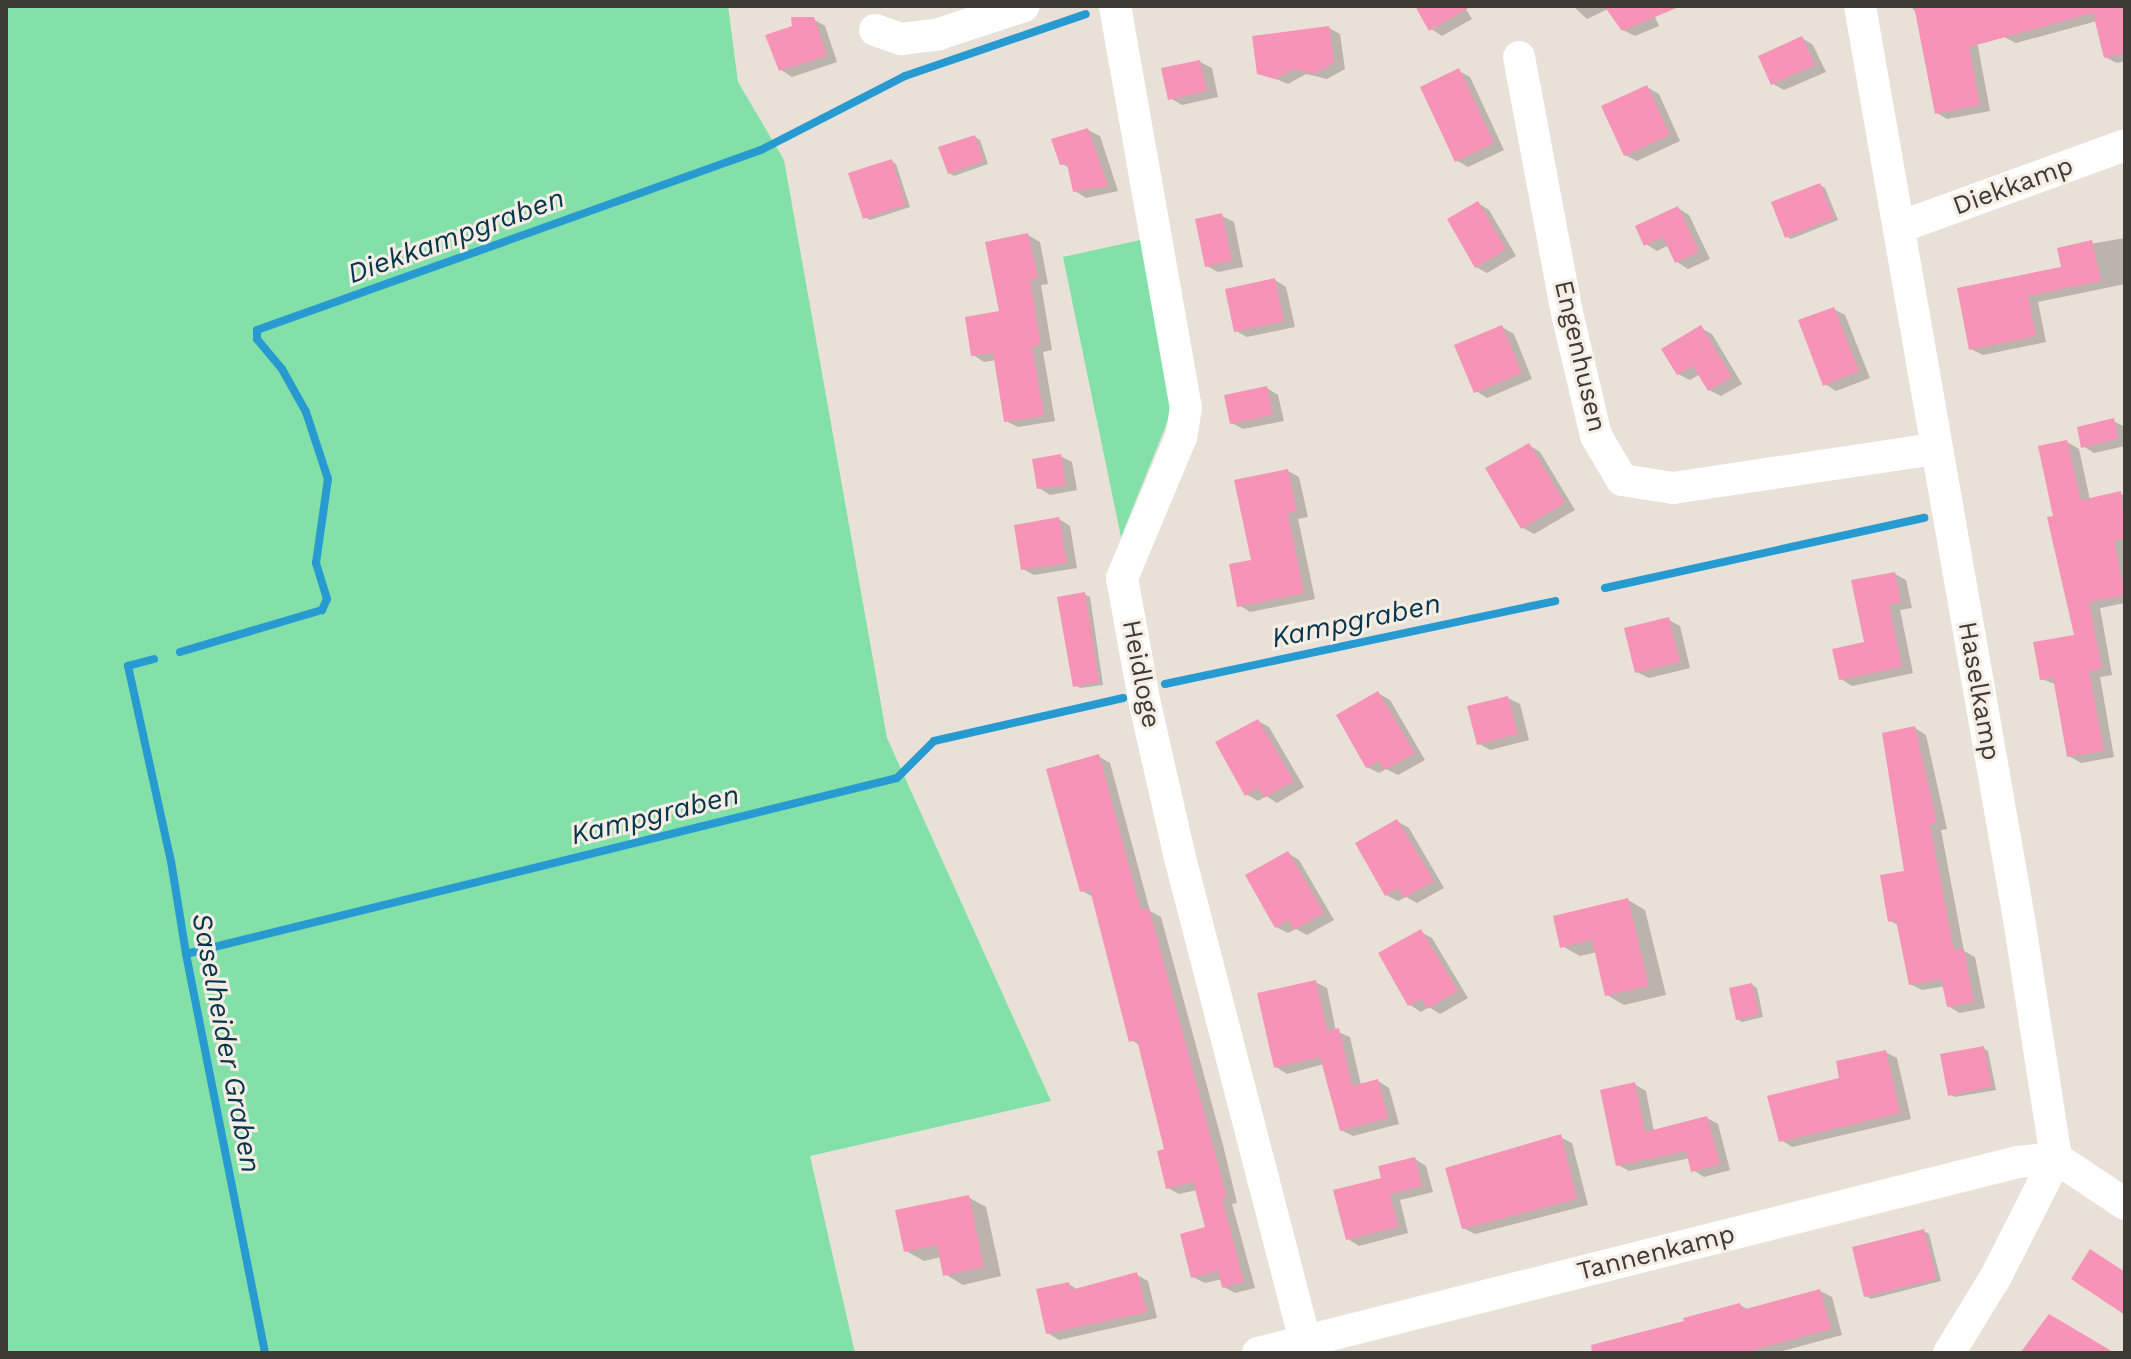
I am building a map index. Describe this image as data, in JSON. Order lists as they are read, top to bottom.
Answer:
{
  "streets": {
    "street": [
      "Diekkamp",
      "Engenhusen",
      "Heidloge",
      "Haselkamp",
      "Tannenkamp"
    ]
  },
  "crossings": [
    ["Diekkamp", "Haselkamp"],
    ["Engenhusen", "Haselkamp"],
    ["Heidloge", "Tannenkamp"],
    ["Haselkamp", "Tannenkamp"]
  ],
  "water": ["Diekkampgraben", "Kampgraben", "Saselheider Graben"]
}
